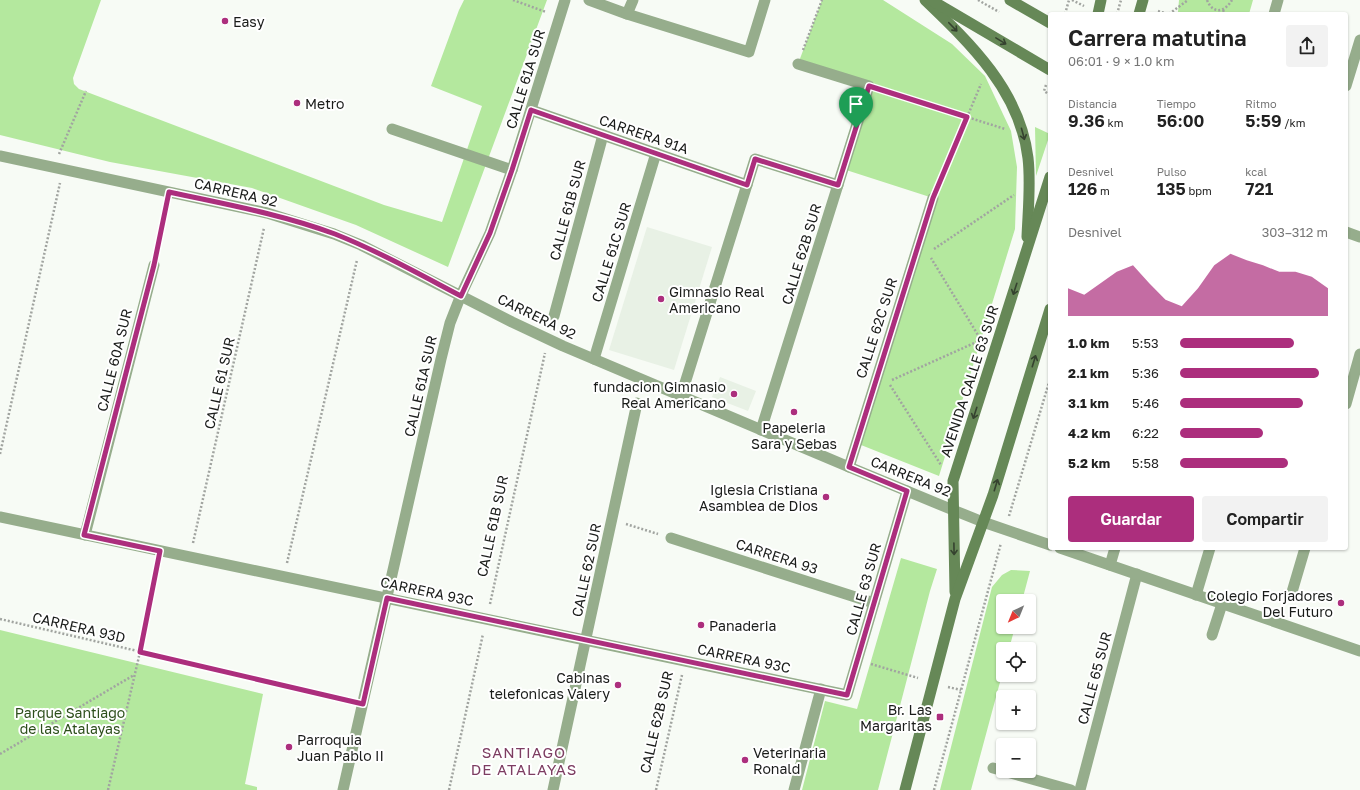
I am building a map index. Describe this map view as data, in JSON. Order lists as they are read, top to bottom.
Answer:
{
  "streets": {
    "main road": ["AVENIDA CALLE 63 SUR"],
    "street": [
      "CALLE 61A SUR",
      "CARRERA 91A",
      "CARRERA 92",
      "CALLE 61B SUR",
      "CALLE 61C SUR",
      "CALLE 62B SUR",
      "CALLE 62C SUR",
      "CALLE 60A SUR",
      "CARRERA 93",
      "CALLE 62 SUR",
      "CALLE 63 SUR",
      "CARRERA 93C",
      "CALLE 65 SUR"
    ],
    "path": ["CALLE 61 SUR", "CARRERA 93D"]
  },
  "crossings": [
    ["CALLE 61A SUR", "CARRERA 91A"],
    ["CALLE 61A SUR", "CARRERA 92"],
    ["CALLE 61A SUR", "CARRERA 93C"],
    ["CALLE 61A SUR", "CARRERA 93D"],
    ["CARRERA 91A", "CALLE 61B SUR"],
    ["CARRERA 91A", "CALLE 61C SUR"],
    ["CARRERA 92", "CALLE 61B SUR"],
    ["CARRERA 92", "CALLE 61C SUR"],
    ["CARRERA 92", "CALLE 62B SUR"],
    ["CARRERA 92", "CALLE 62C SUR"],
    ["CARRERA 92", "AVENIDA CALLE 63 SUR"],
    ["CARRERA 92", "CALLE 61 SUR"],
    ["CARRERA 92", "CALLE 63 SUR"],
    ["CALLE 61B SUR", "CARRERA 93C"],
    ["CALLE 62B SUR", "CARRERA 93C"],
    ["CALLE 60A SUR", "CARRERA 93C"],
    ["CALLE 61 SUR", "CARRERA 93C"],
    ["CARRERA 93", "CALLE 63 SUR"],
    ["CALLE 62 SUR", "CARRERA 93C"],
    ["CALLE 63 SUR", "CARRERA 93C"]
  ],
  "districts": ["SANTIAGO DE ATALAYAS"],
  "parks": ["Parque Santiago de las Atalayas"],
  "places": {
    "other": [
      "Easy",
      "Metro",
      "Gimnasio Real Americano",
      "fundacion Gimnasio Real Americano",
      "Papeleria Sara y Sebas",
      "Iglesia Cristiana Asamblea de Dios",
      "Colegio Forjadores Del Futuro",
      "Panaderia",
      "Cabinas telefonicas Valery",
      "Parroquia Juan Pablo II",
      "Veterinaria Ronald"
    ],
    "transit": ["Br. Las Margaritas"]
  },
  "north": "bottom left",
  "page": {
    "heading": ["Carrera matutina", "06:01 · 9 × 1.0 km"],
    "stats": [
      ["Distancia", "9.36 km"],
      ["Tiempo", "56:00"],
      ["Ritmo", "5:59 /km"],
      ["Desnivel", "126 m"],
      ["Pulso", "135 bpm"],
      ["kcal", "721"]
    ],
    "chart": ["Desnivel", "303–312 m"],
    "list": [
      {
        "name": "1.0 km",
        "note": "5:53"
      },
      {
        "name": "2.1 km",
        "note": "5:36"
      },
      {
        "name": "3.1 km",
        "note": "5:46"
      },
      {
        "name": "4.2 km",
        "note": "6:22"
      },
      {
        "name": "5.2 km",
        "note": "5:58"
      }
    ],
    "buttons": ["Guardar", "Compartir"],
    "map_buttons": ["+", "−"]
  }
}
